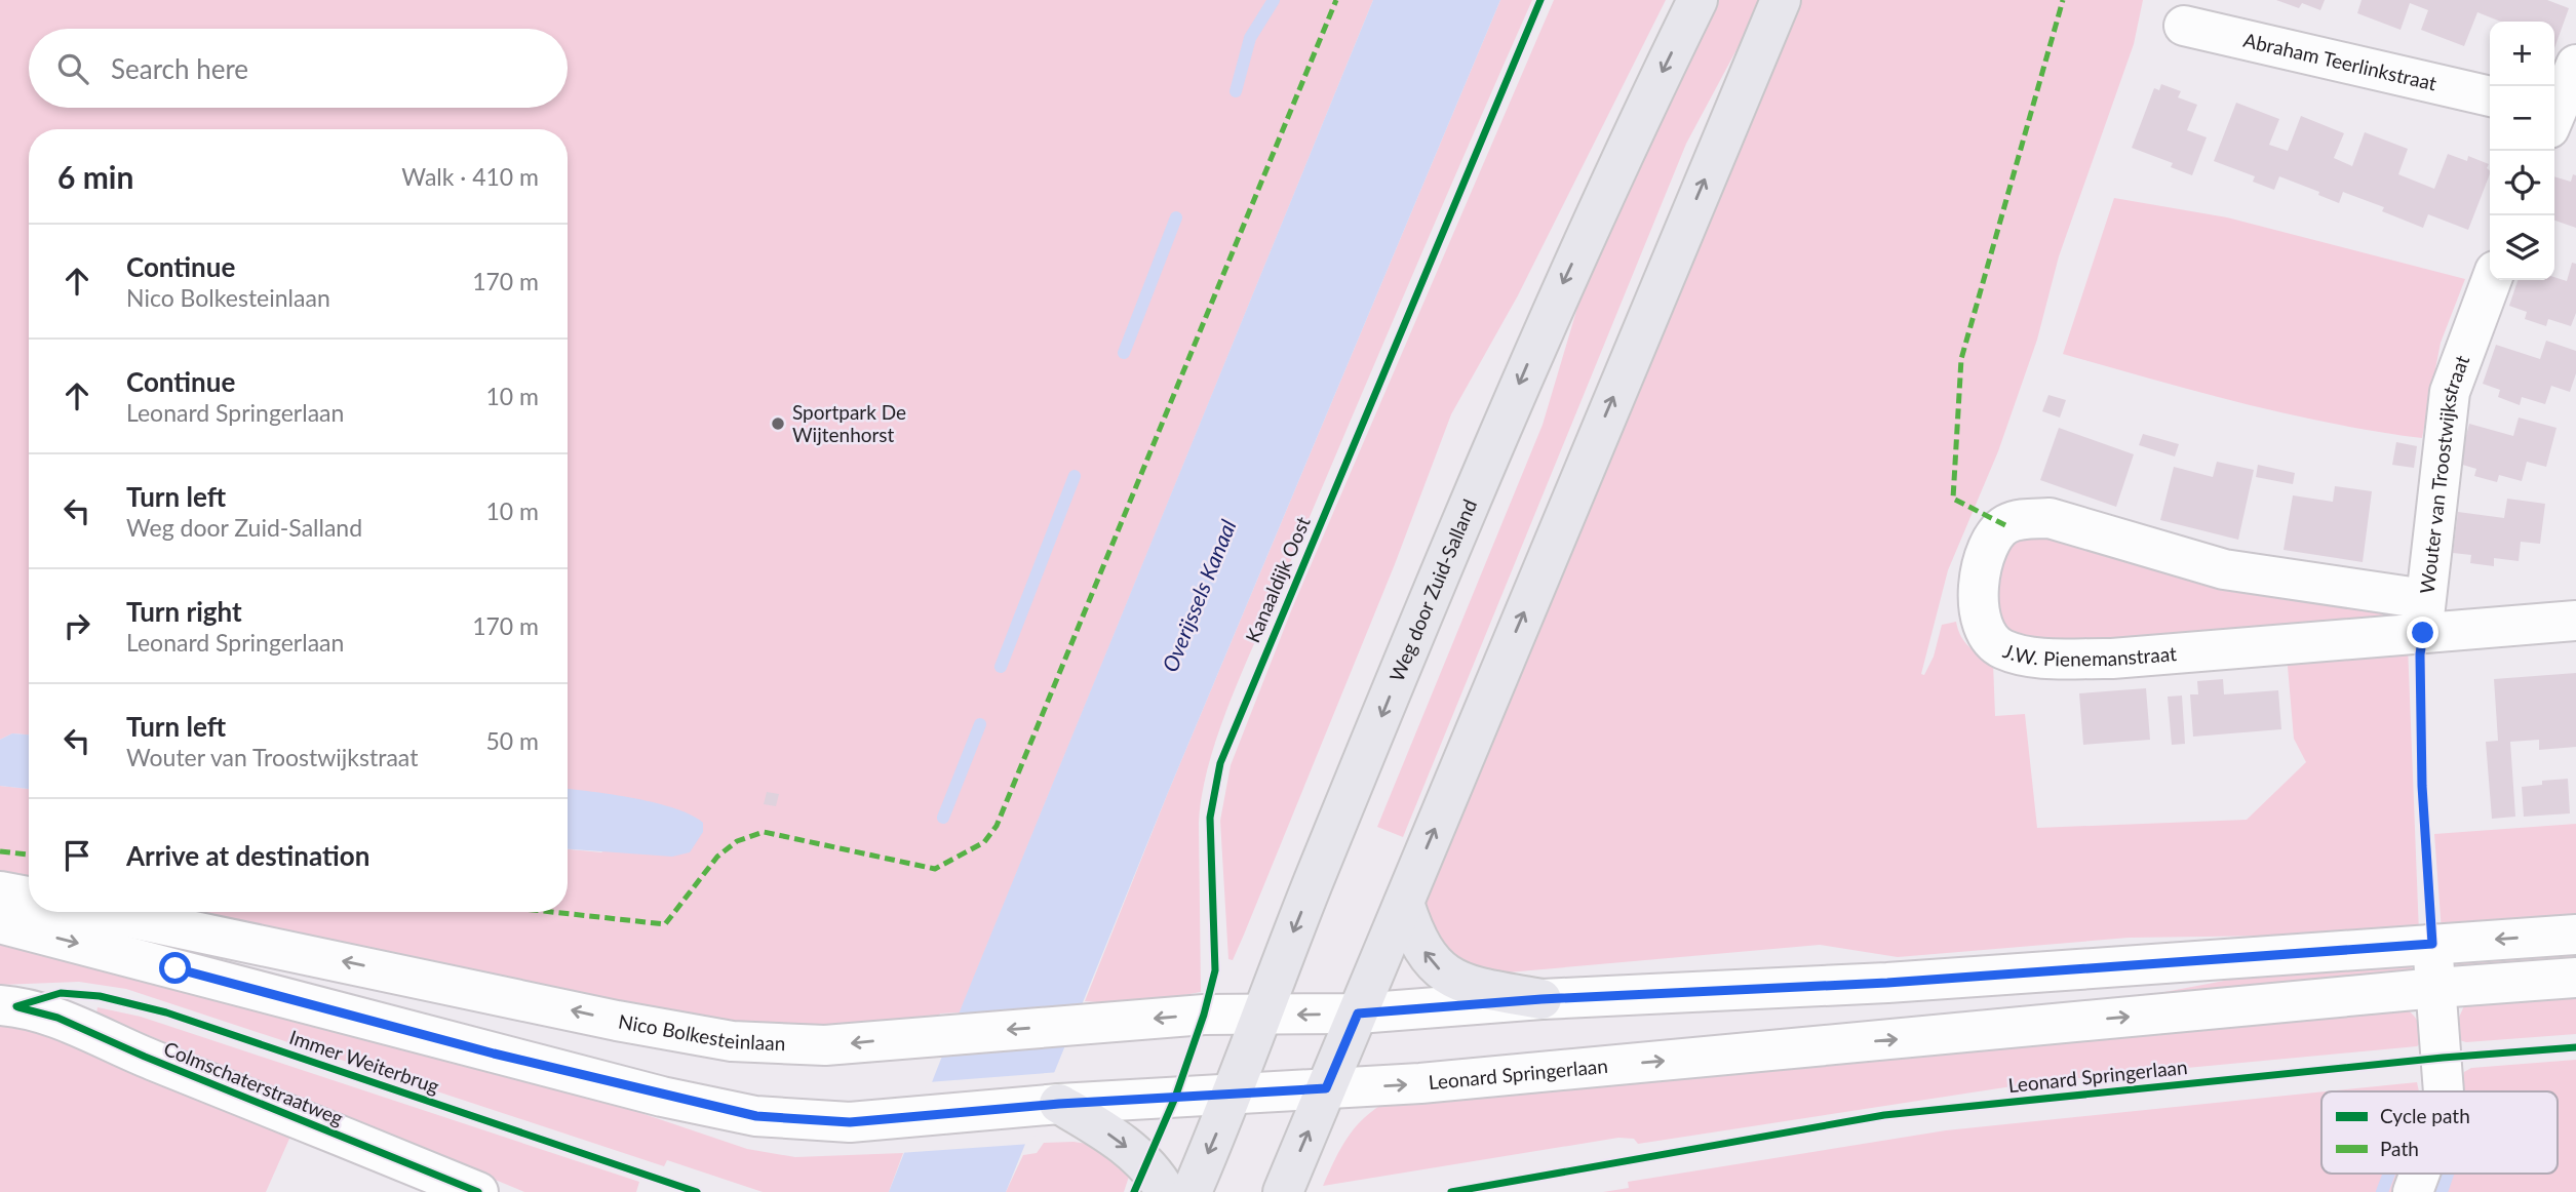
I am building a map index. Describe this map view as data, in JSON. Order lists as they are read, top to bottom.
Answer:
{
  "streets": {
    "main road": ["Weg door Zuid-Salland"],
    "street": [
      "Abraham Teerlinkstraat",
      "Wouter van Troostwijkstraat",
      "J.W. Pienemanstraat",
      "Nico Bolkesteinlaan",
      "Leonard Springerlaan",
      "Colmschaterstraatweg"
    ],
    "cycle path": ["Kanaaldijk Oost", "Immer Weiterbrug"]
  },
  "crossings": [
    ["Wouter van Troostwijkstraat", "J.W. Pienemanstraat"],
    ["Weg door Zuid-Salland", "Nico Bolkesteinlaan"],
    ["Weg door Zuid-Salland", "Leonard Springerlaan"]
  ],
  "water": ["Overijssels Kanaal"],
  "places": ["Sportpark De Wijtenhorst"],
  "legend": ["Cycle path", "Path"],
  "page": {
    "map_buttons": ["+", "−"],
    "search": "Search here",
    "heading": ["6 min", "Walk · 410 m"],
    "list": [
      ["Continue", "Nico Bolkesteinlaan", "170 m"],
      ["Continue", "Leonard Springerlaan", "10 m"],
      ["Turn left", "Weg door Zuid-Salland", "10 m"],
      ["Turn right", "Leonard Springerlaan", "170 m"],
      ["Turn left", "Wouter van Troostwijkstraat", "50 m"],
      "Arrive at destination"
    ]
  }
}
